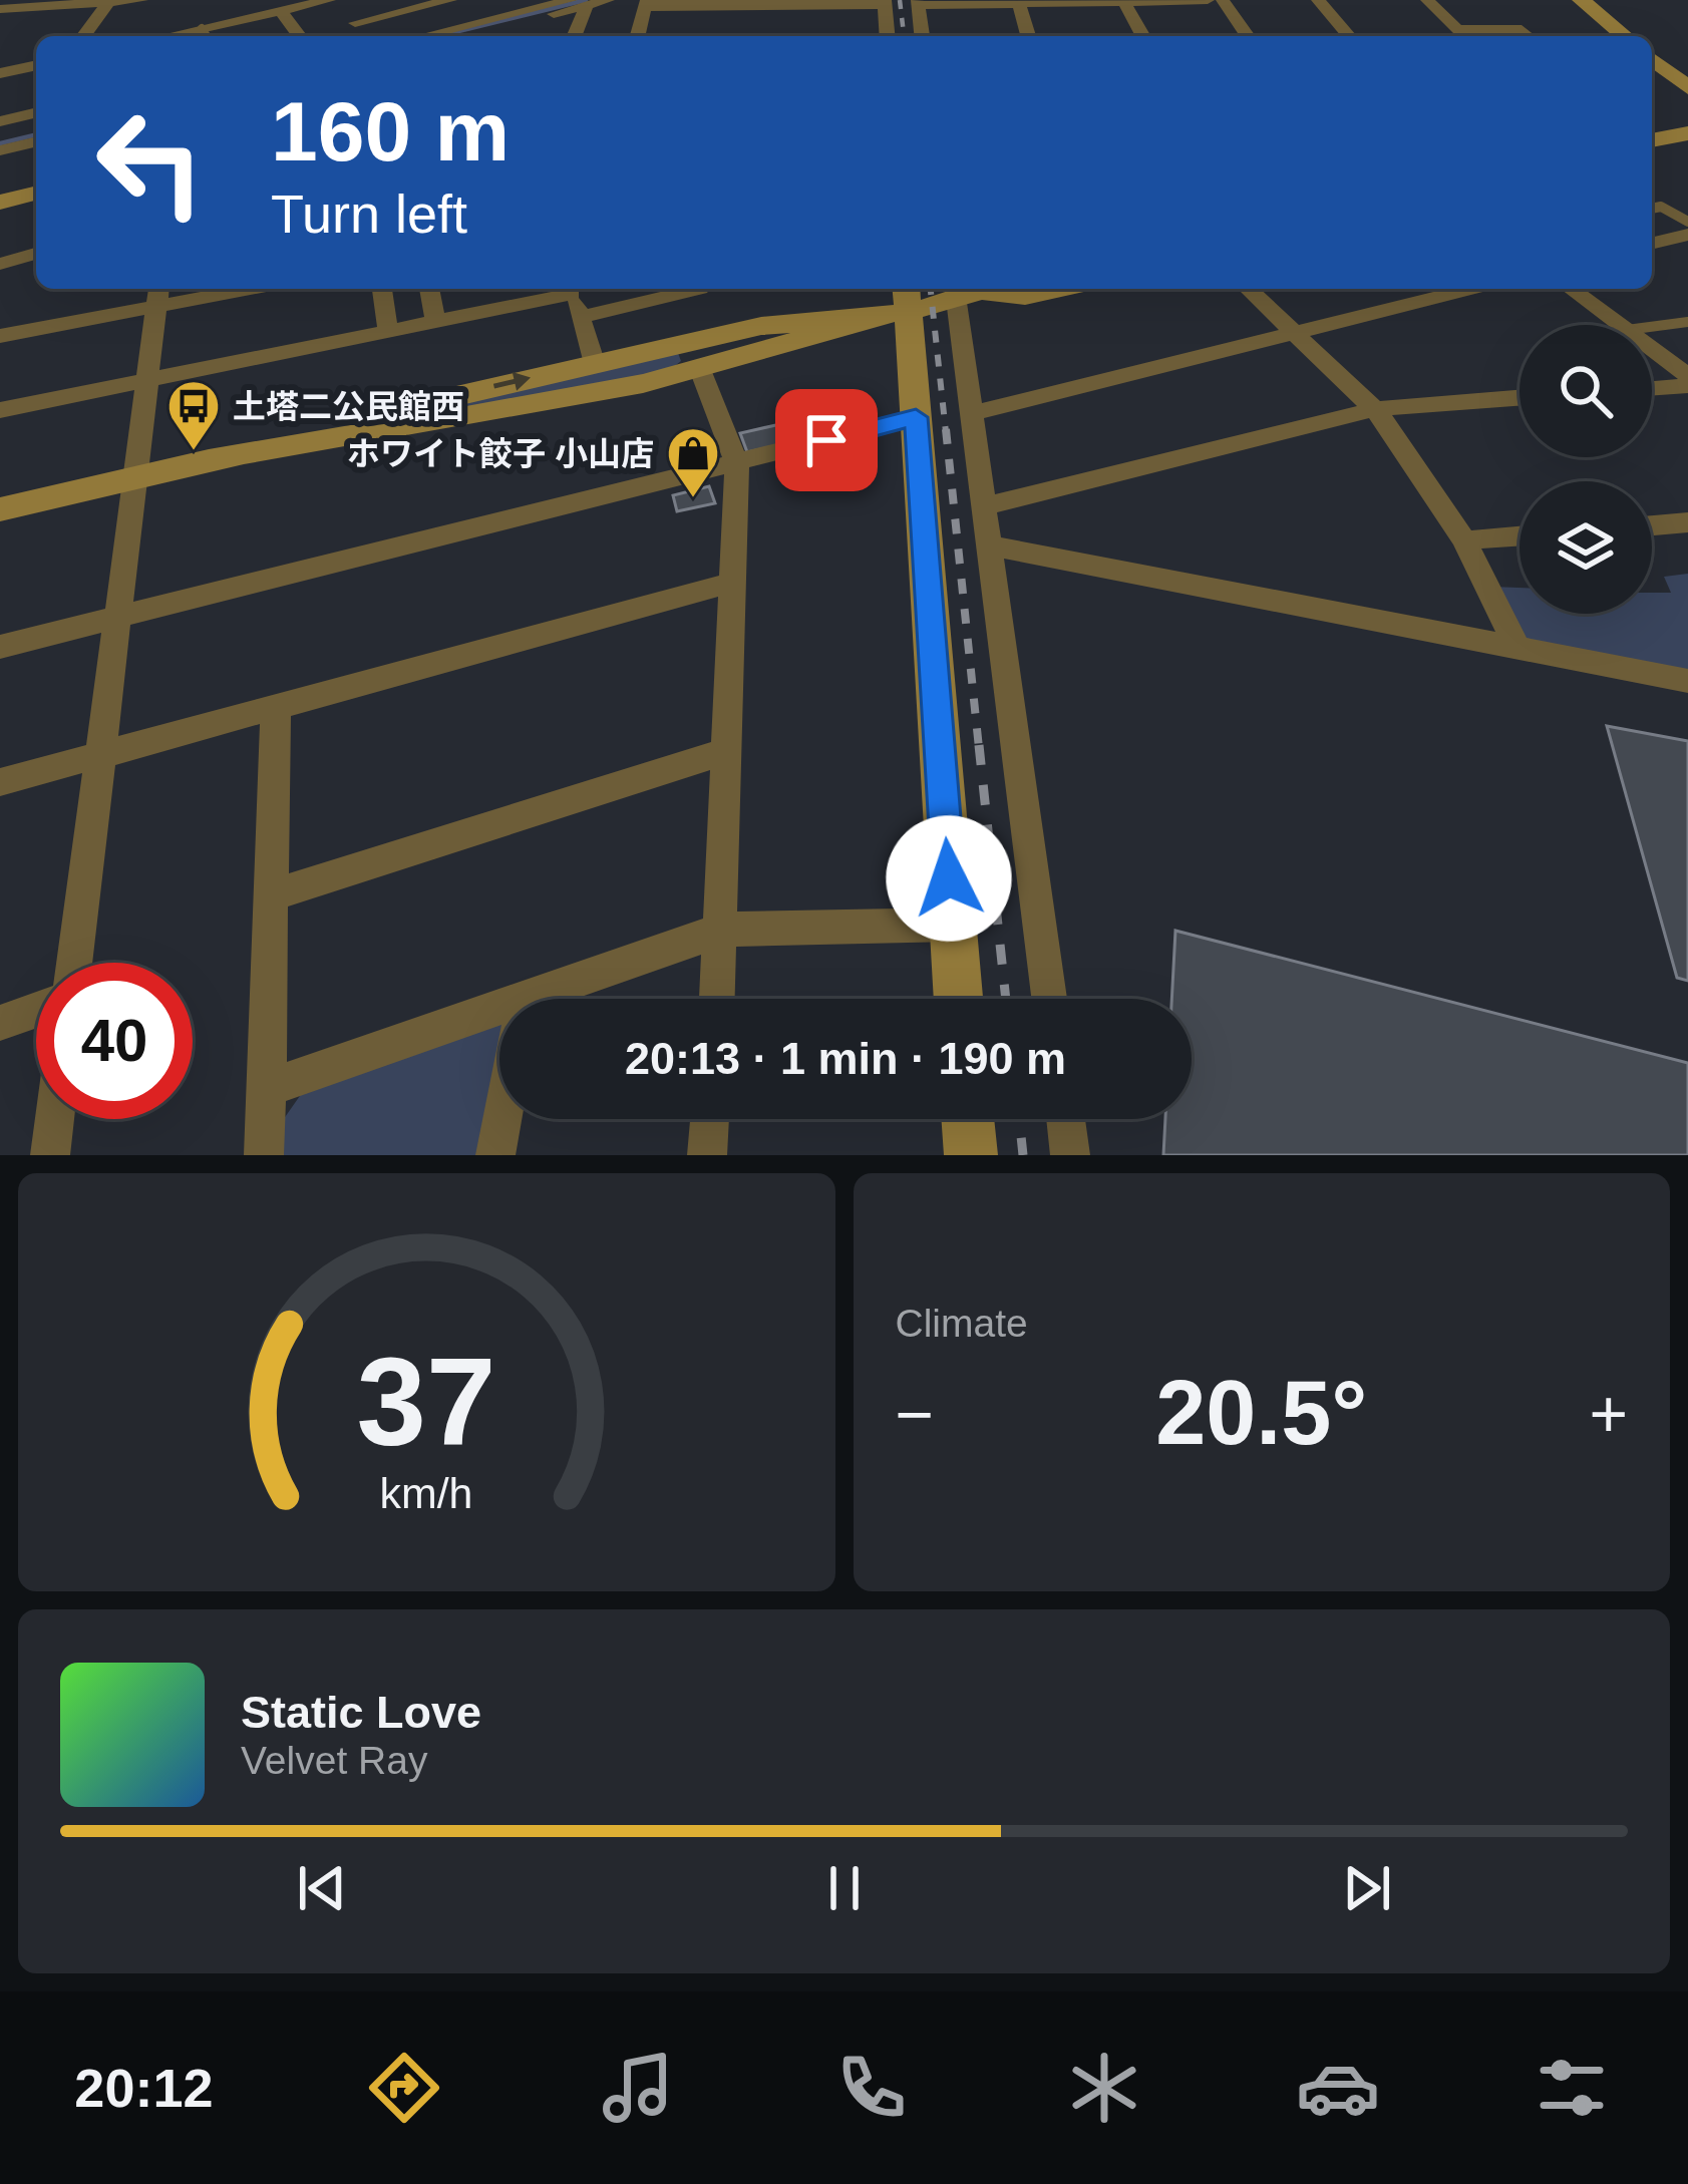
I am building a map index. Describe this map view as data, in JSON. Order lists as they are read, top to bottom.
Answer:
{
  "places": {
    "bus stop": ["土塔二公民館西"],
    "shop": ["ホワイト餃子 小山店"]
  },
  "page": {
    "turn": ["160 m", "Turn left"],
    "limit": "40",
    "trip": "20:13 · 1 min · 190 m",
    "tile": "Climate",
    "heat": ["−", "20.5°", "+"],
    "song": ["Static Love", "Velvet Ray"],
    "tabs": "20:12",
    "gauge": ["37", "km/h"]
  }
}
